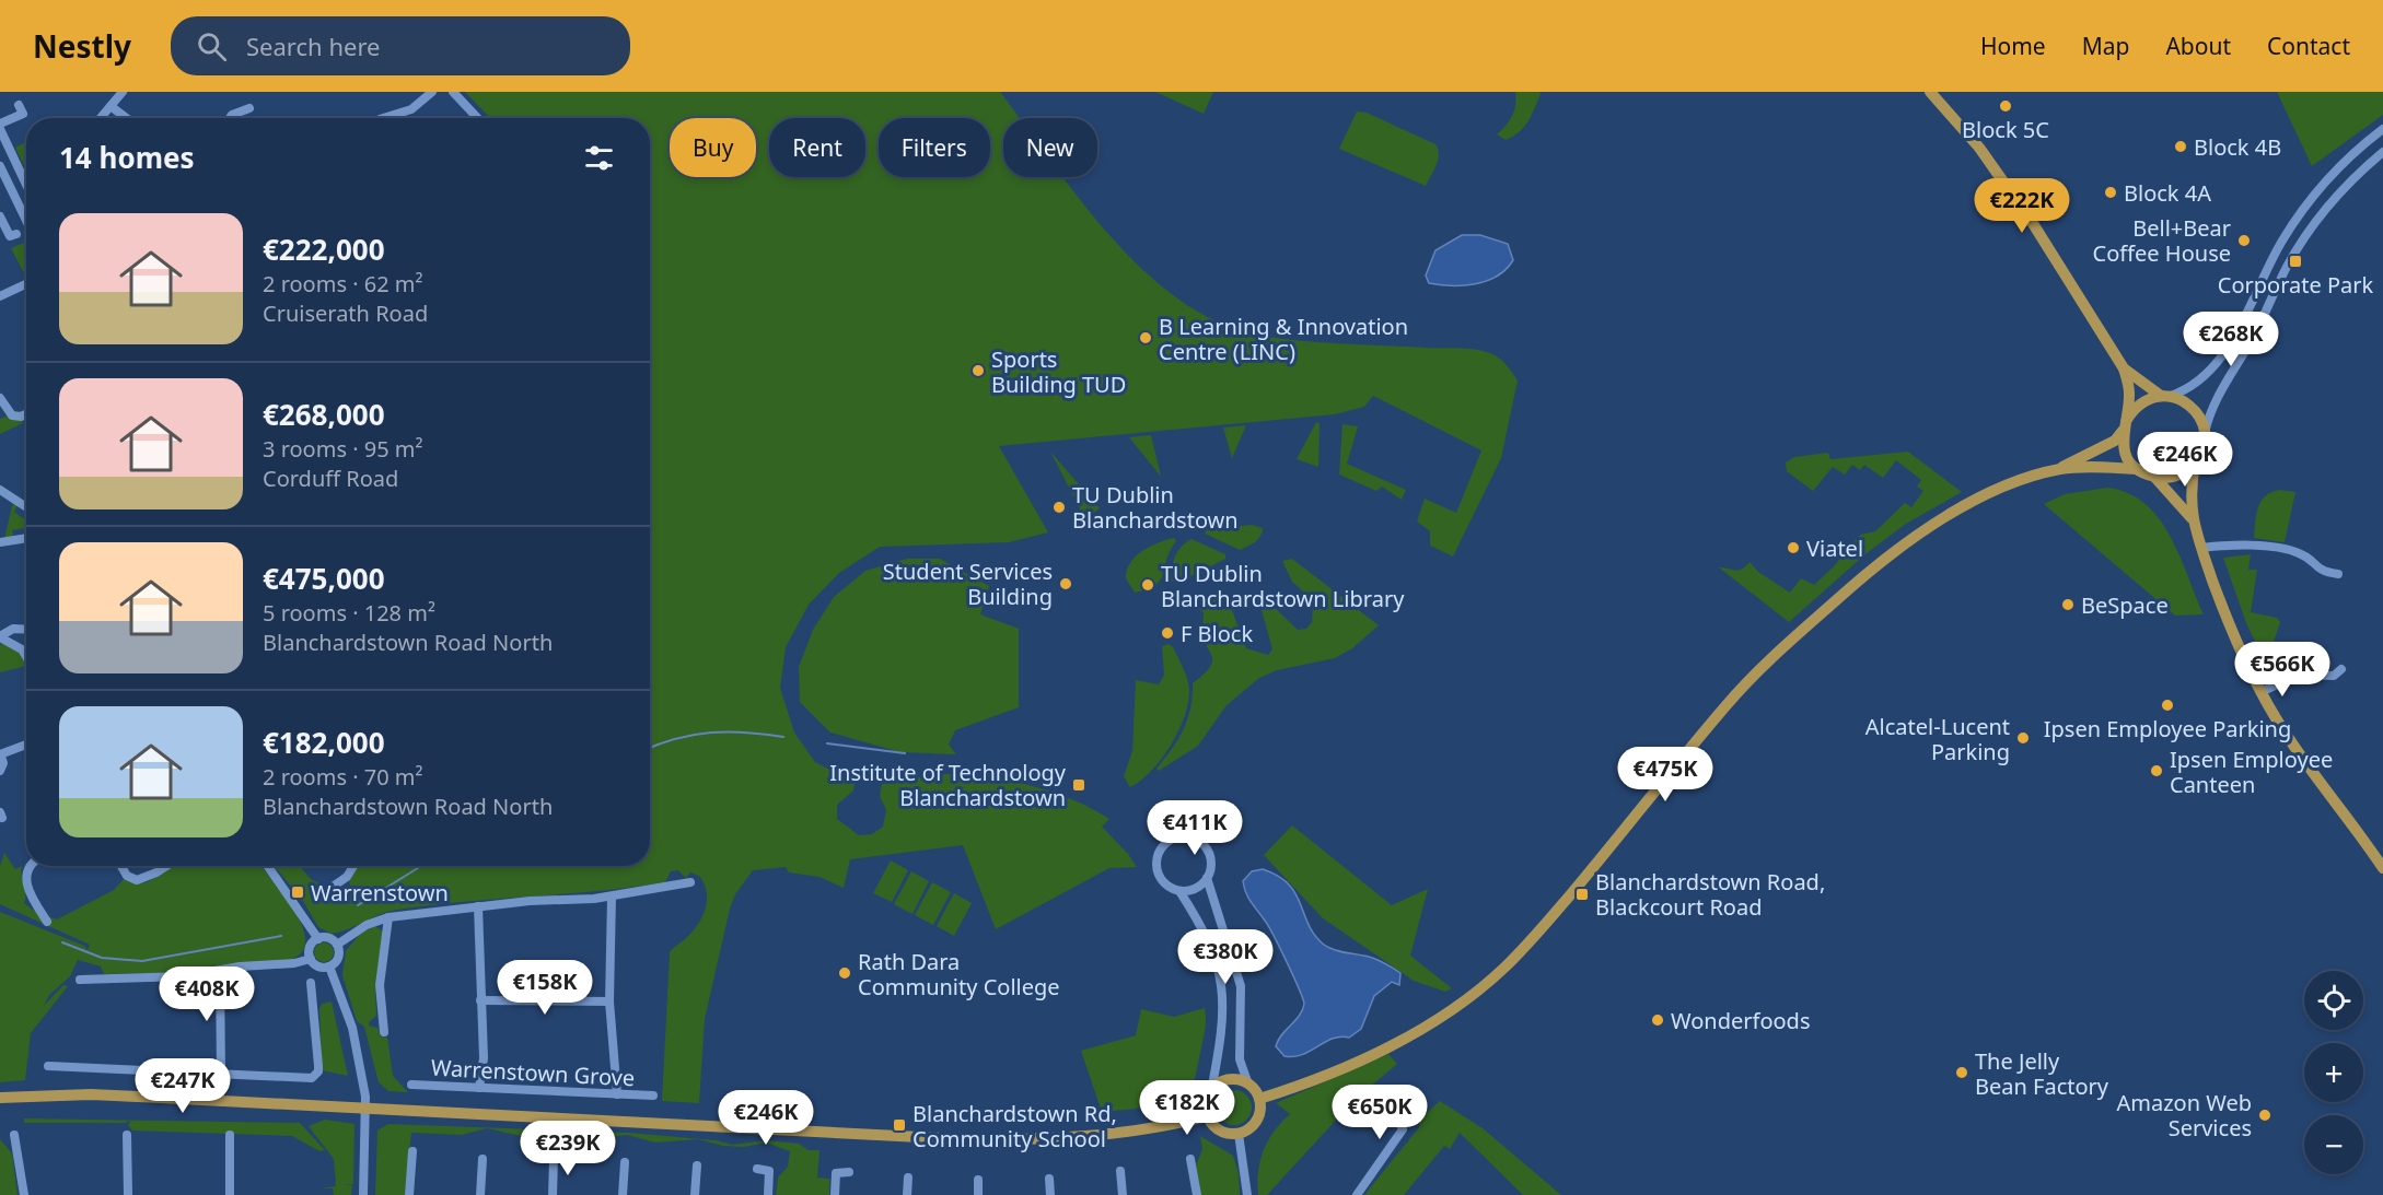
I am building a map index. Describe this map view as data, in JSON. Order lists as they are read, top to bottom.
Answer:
{
  "streets": {
    "street": ["Warrenstown Grove"]
  },
  "places": {
    "other": [
      "Block 5C",
      "Block 4B",
      "Block 4A",
      "Bell+Bear Coffee House",
      "B Learning & Innovation Centre (LINC)",
      "Sports Building TUD",
      "TU Dublin Blanchardstown",
      "Viatel",
      "Student Services Building",
      "TU Dublin Blanchardstown Library",
      "BeSpace",
      "F Block",
      "Ipsen Employee Parking",
      "Alcatel-Lucent Parking",
      "Ipsen Employee Canteen",
      "Rath Dara Community College",
      "Wonderfoods",
      "The Jelly Bean Factory",
      "Amazon Web Services"
    ],
    "transit": [
      "Corporate Park",
      "Institute of Technology Blanchardstown",
      "Warrenstown",
      "Blanchardstown Road, Blackcourt Road",
      "Blanchardstown Rd, Community School"
    ]
  },
  "page": {
    "header": "Nestly",
    "search": "Search here",
    "nav": [
      "Home",
      "Map",
      "About",
      "Contact"
    ],
    "chip": [
      "Buy",
      "Rent",
      "Filters",
      "New"
    ],
    "heading": "14 homes",
    "price": [
      "€222K",
      "€268K",
      "€246K",
      "€566K",
      "€475K",
      "€411K",
      "€380K",
      "€158K",
      "€408K",
      "€247K",
      "€182K",
      "€650K",
      "€246K",
      "€239K"
    ],
    "list": [
      {
        "name": "€222,000",
        "note": "2 rooms · 62 m² · Cruiserath Road"
      },
      {
        "name": "€268,000",
        "note": "3 rooms · 95 m² · Corduff Road"
      },
      {
        "name": "€475,000",
        "note": "5 rooms · 128 m² · Blanchardstown Road North"
      },
      {
        "name": "€182,000",
        "note": "2 rooms · 70 m² · Blanchardstown Road North"
      }
    ],
    "map_buttons": ["+", "−"]
  }
}
